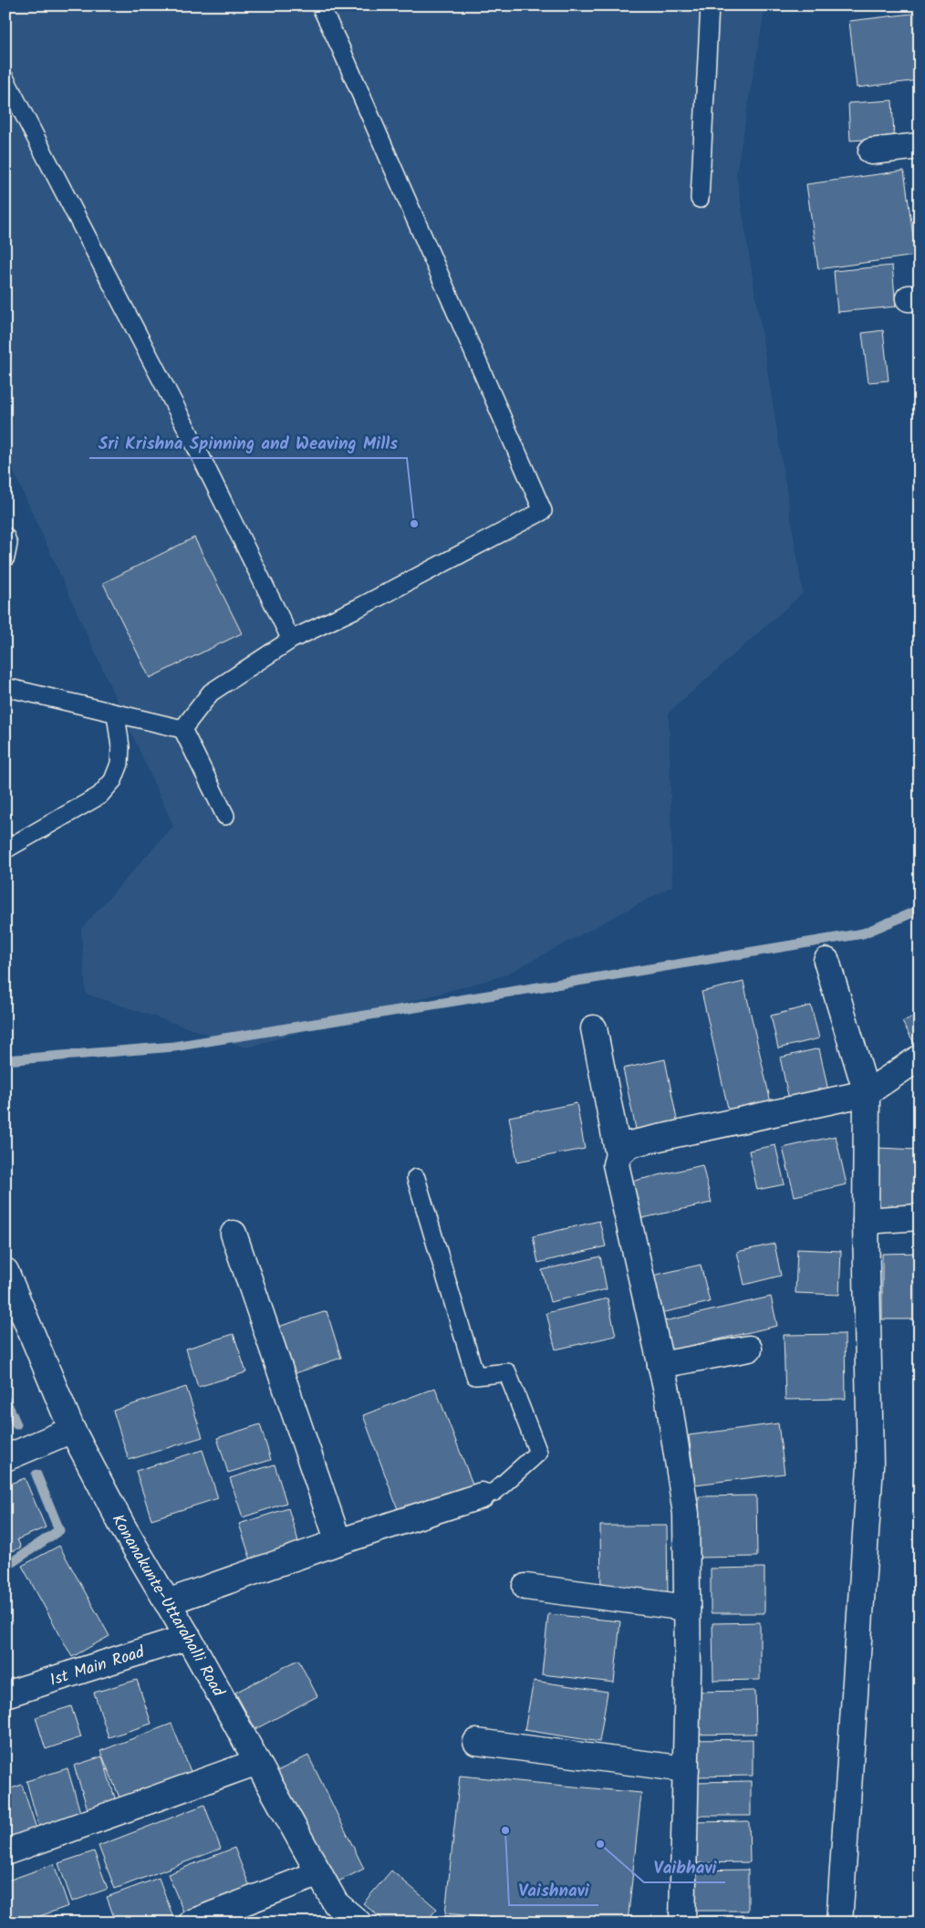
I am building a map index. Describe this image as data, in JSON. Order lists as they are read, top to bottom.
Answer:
{
  "streets": {
    "street": ["Konanakunte-Uttarahalli Road", "1st Main Road"]
  },
  "crossings": [
    ["Konanakunte-Uttarahalli Road", "1st Main Road"]
  ],
  "places": ["Sri Krishna Spinning and Weaving Mills", "Vaishnavi", "Vaibhavi"]
}
